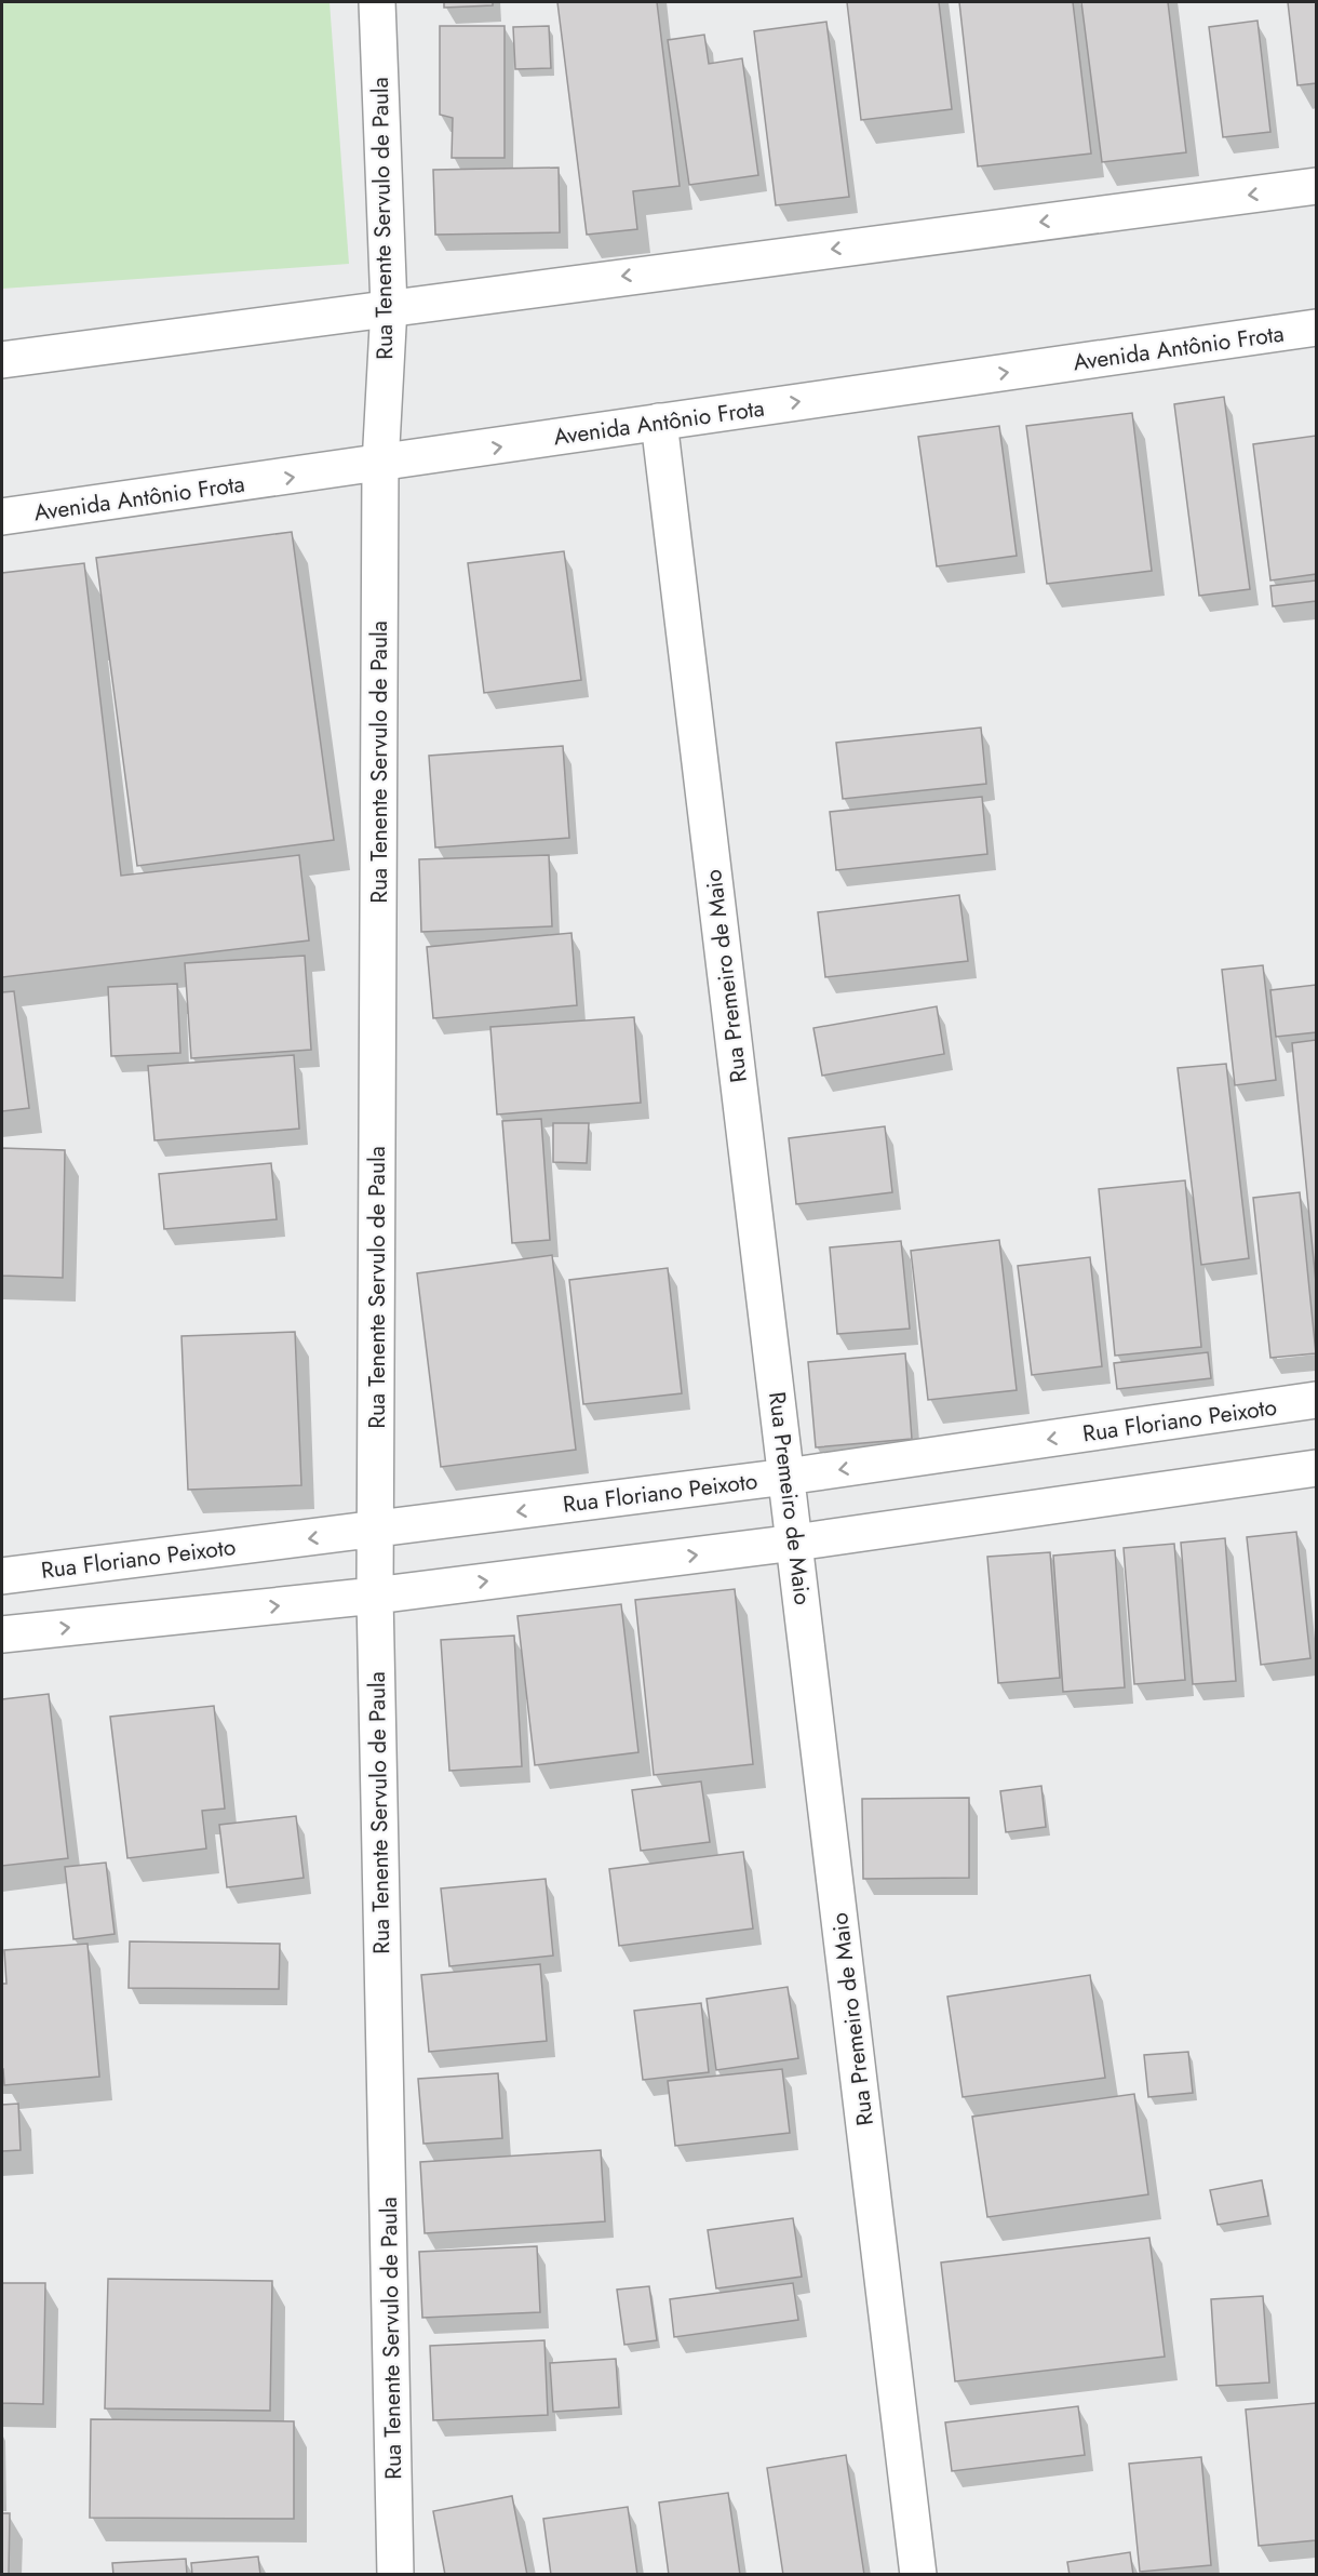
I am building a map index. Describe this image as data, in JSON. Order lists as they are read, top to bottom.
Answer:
{
  "streets": {
    "street": [
      "Rua Tenente Servulo de Paula",
      "Avenida Antônio Frota",
      "Rua Premeiro de Maio",
      "Rua Floriano Peixoto"
    ]
  },
  "crossings": [
    ["Rua Tenente Servulo de Paula", "Avenida Antônio Frota"],
    ["Rua Tenente Servulo de Paula", "Rua Floriano Peixoto"],
    ["Avenida Antônio Frota", "Rua Premeiro de Maio"],
    ["Rua Premeiro de Maio", "Rua Floriano Peixoto"]
  ]
}
